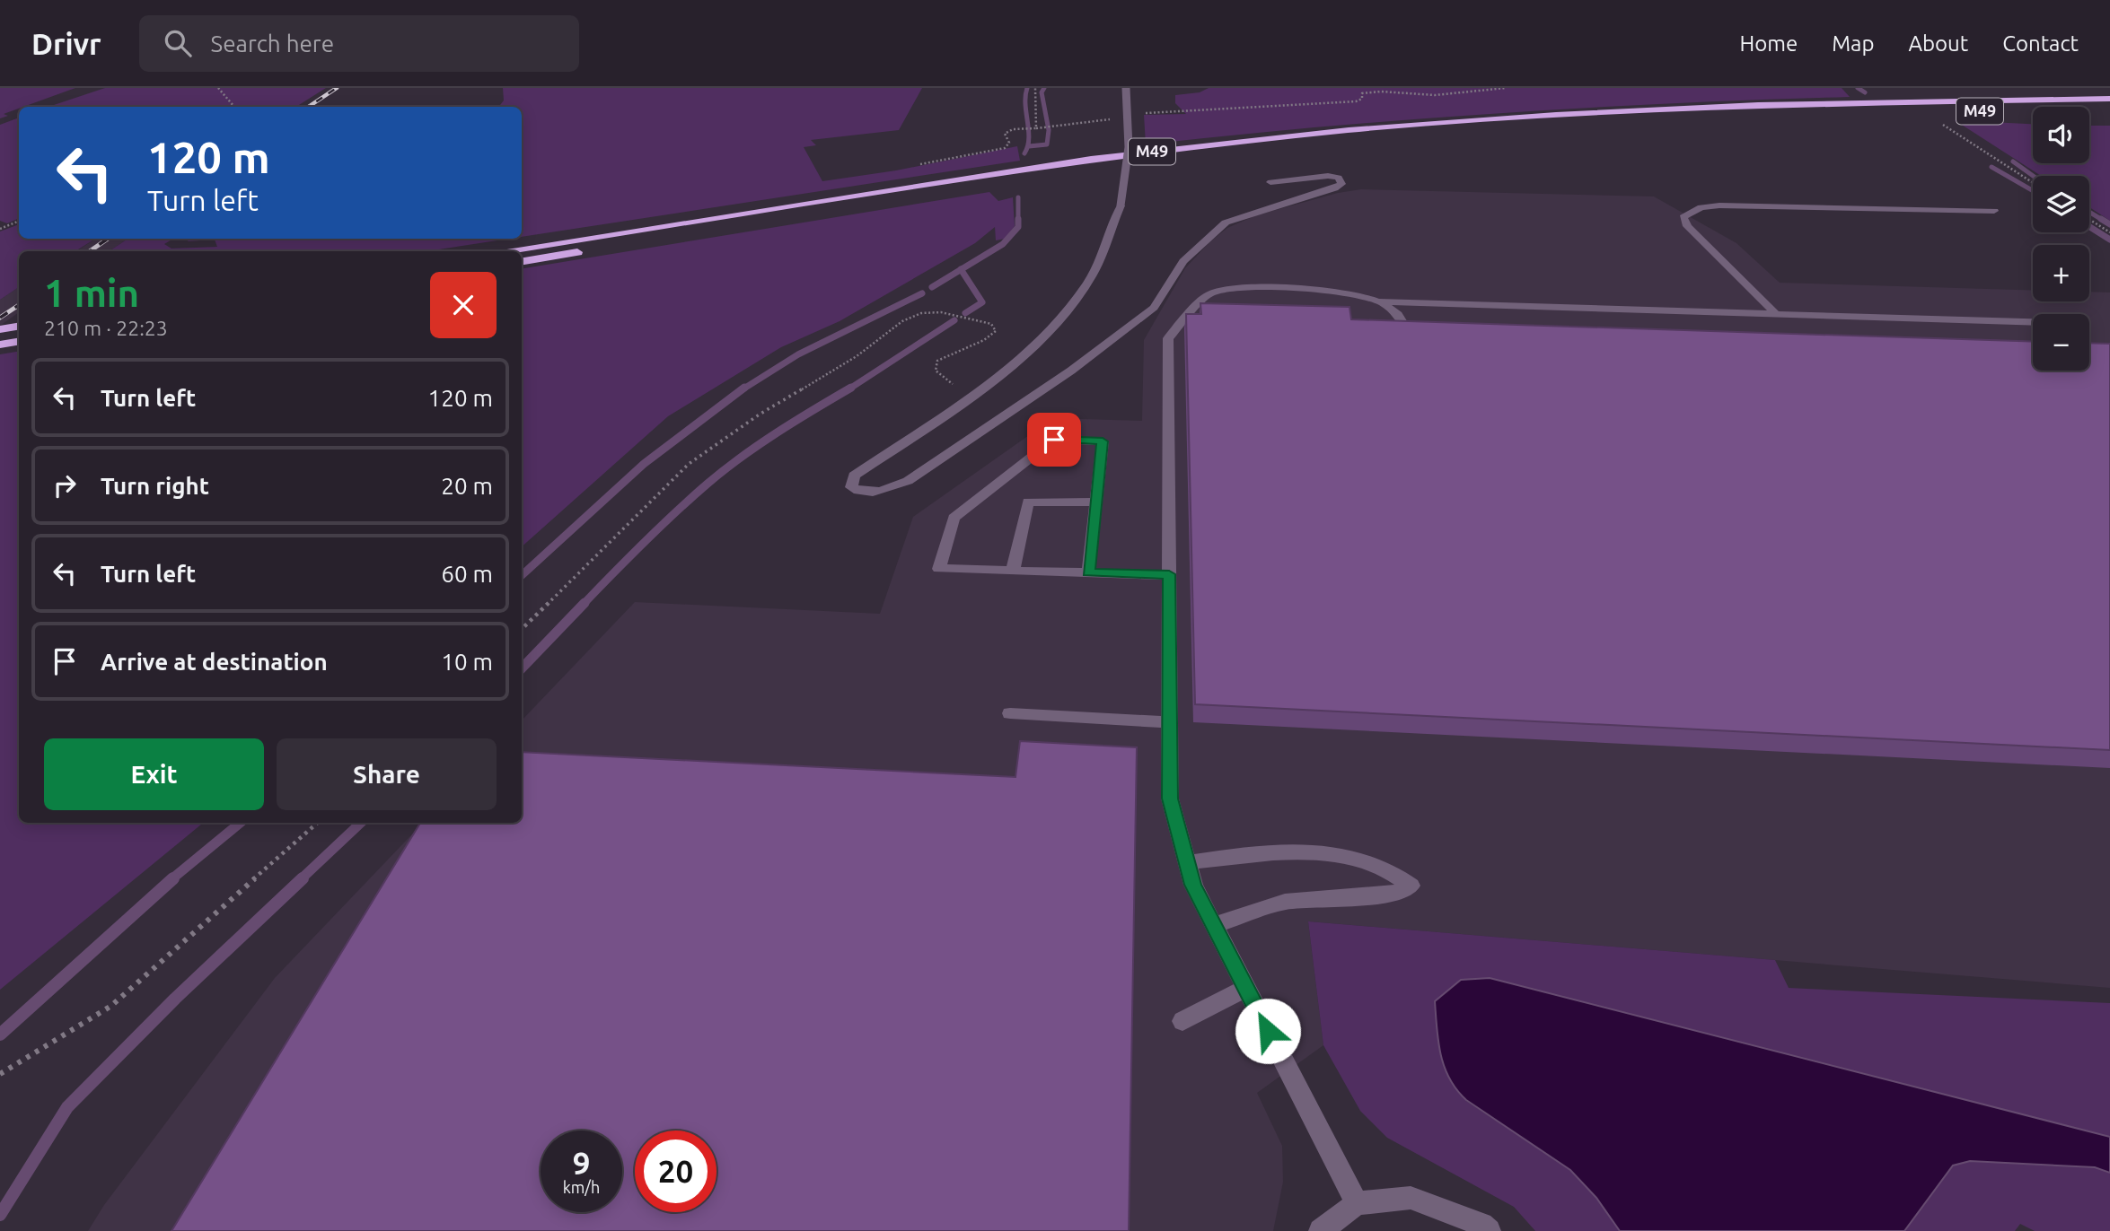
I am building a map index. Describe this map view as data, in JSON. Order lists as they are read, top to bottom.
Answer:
{
  "streets": {
    "highway": ["M49"]
  },
  "page": {
    "header": "Drivr",
    "search": "Search here",
    "nav": [
      "Home",
      "Map",
      "About",
      "Contact"
    ],
    "map_buttons": ["+", "−"],
    "turn": ["120 m", "Turn left"],
    "heading": ["1 min", "210 m · 22:23"],
    "list": [
      {
        "name": "Turn left",
        "value": "120 m"
      },
      {
        "name": "Turn right",
        "value": "20 m"
      },
      {
        "name": "Turn left",
        "value": "60 m"
      },
      {
        "name": "Arrive at destination",
        "value": "10 m"
      }
    ],
    "buttons": ["Exit", "Share"],
    "speed": "9 km/h",
    "limit": "20"
  }
}
